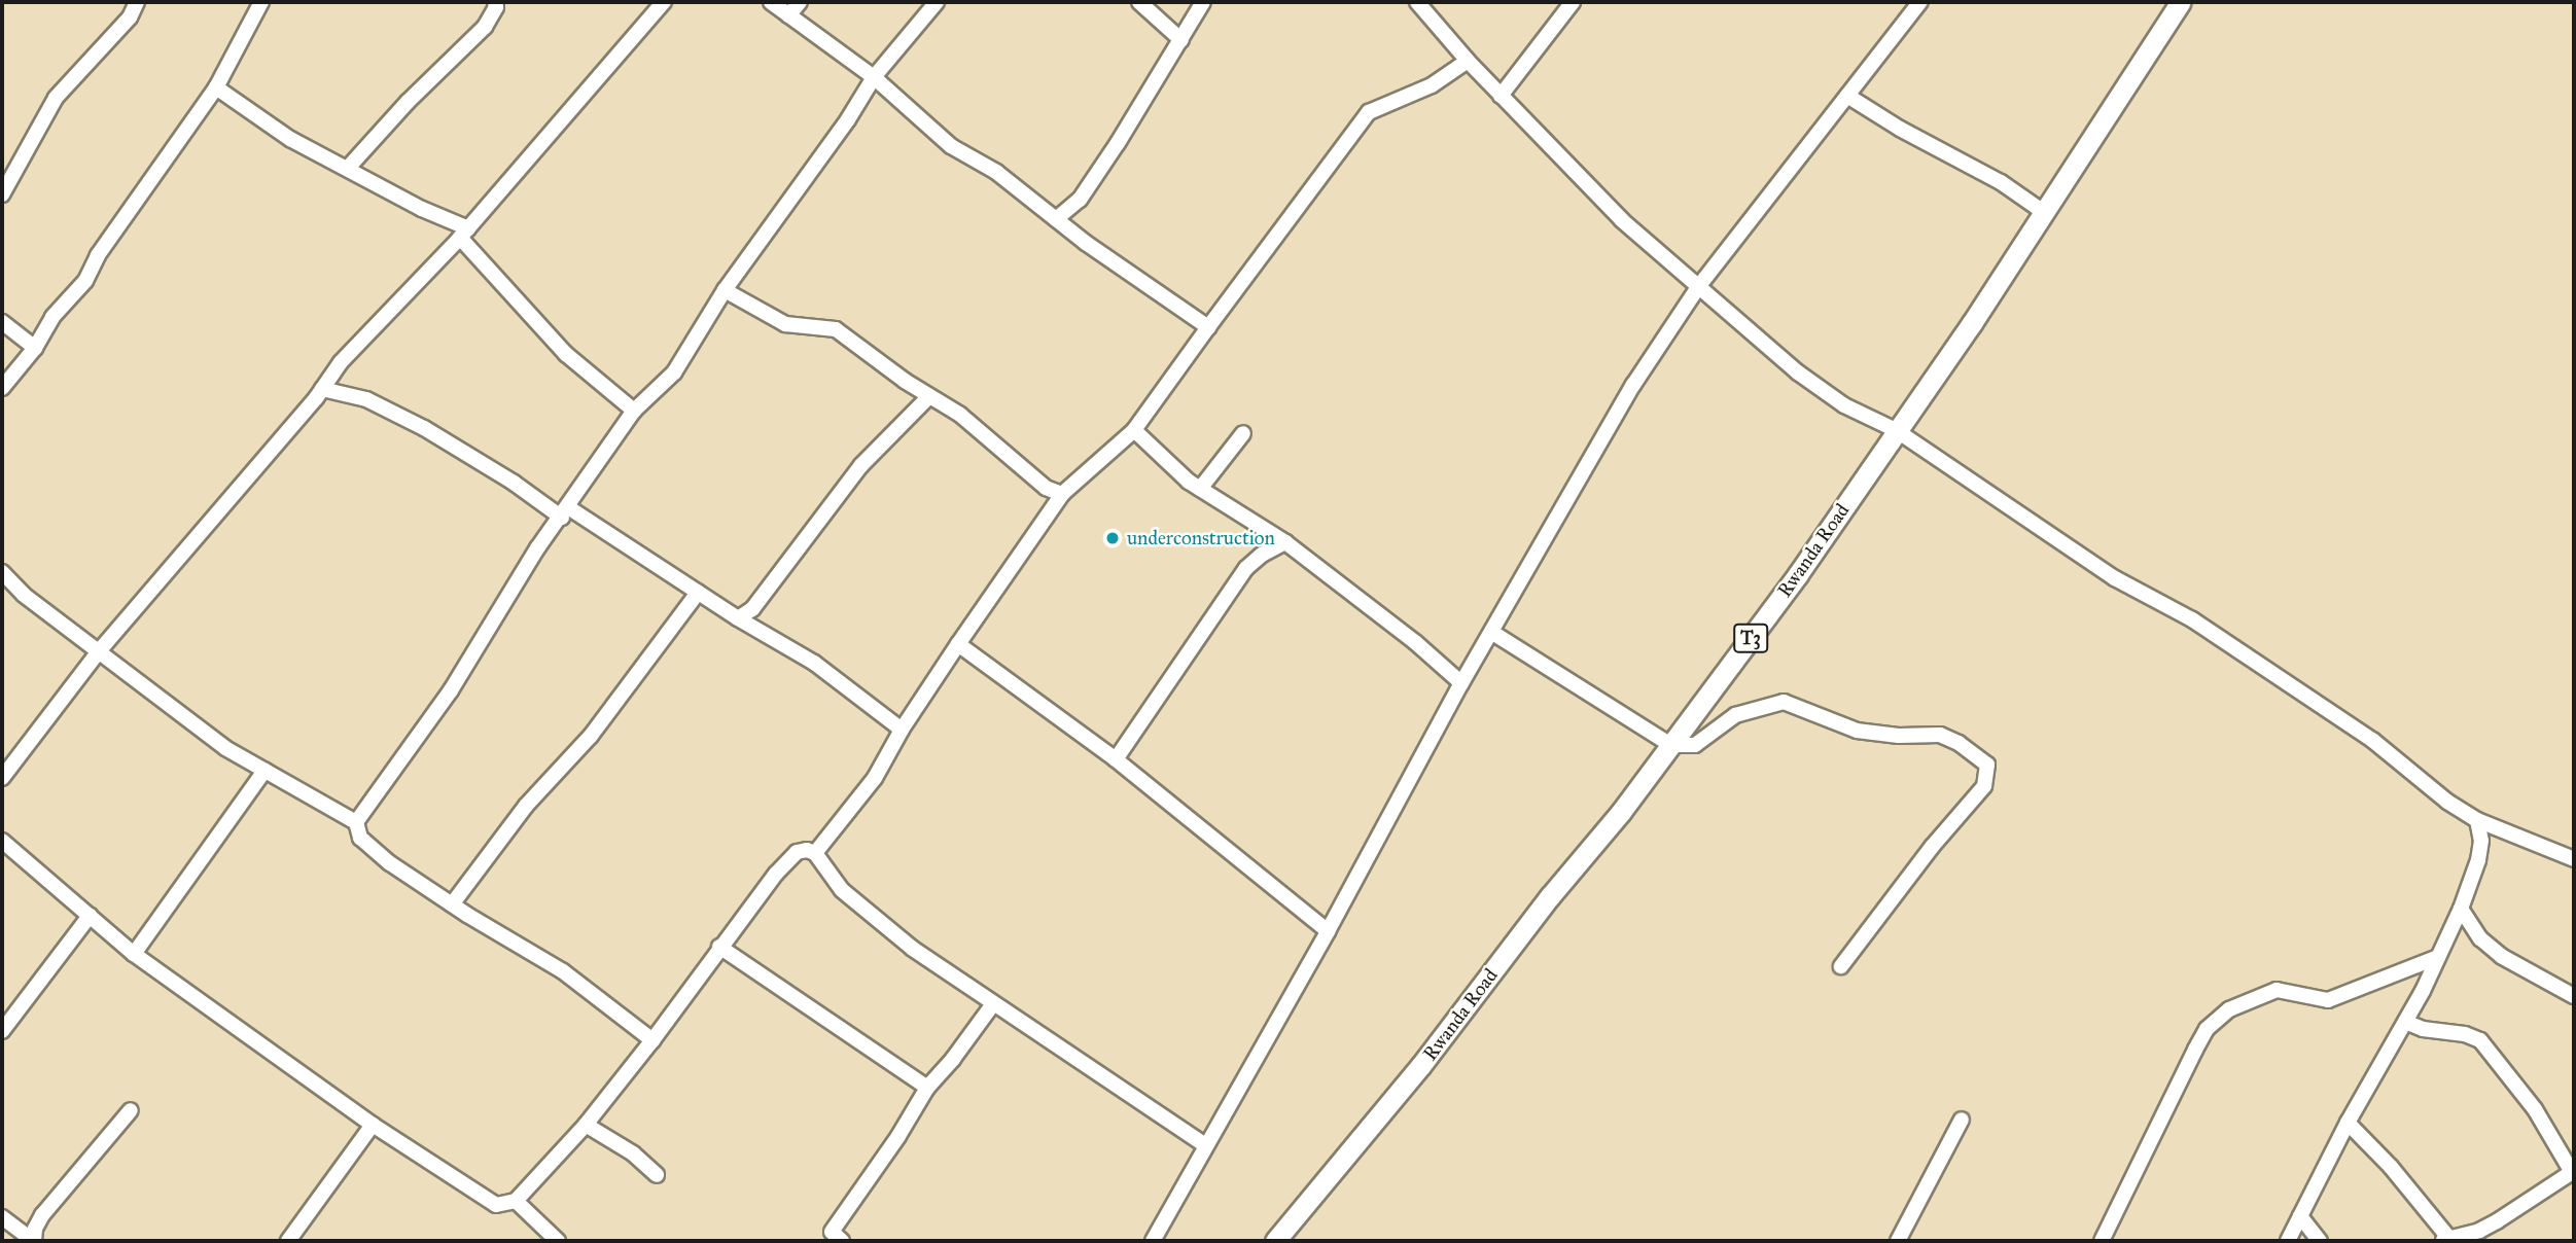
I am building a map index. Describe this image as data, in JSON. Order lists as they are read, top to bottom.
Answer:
{
  "streets": {
    "highway": ["Rwanda Road", "T3"]
  },
  "places": ["underconstruction"]
}
